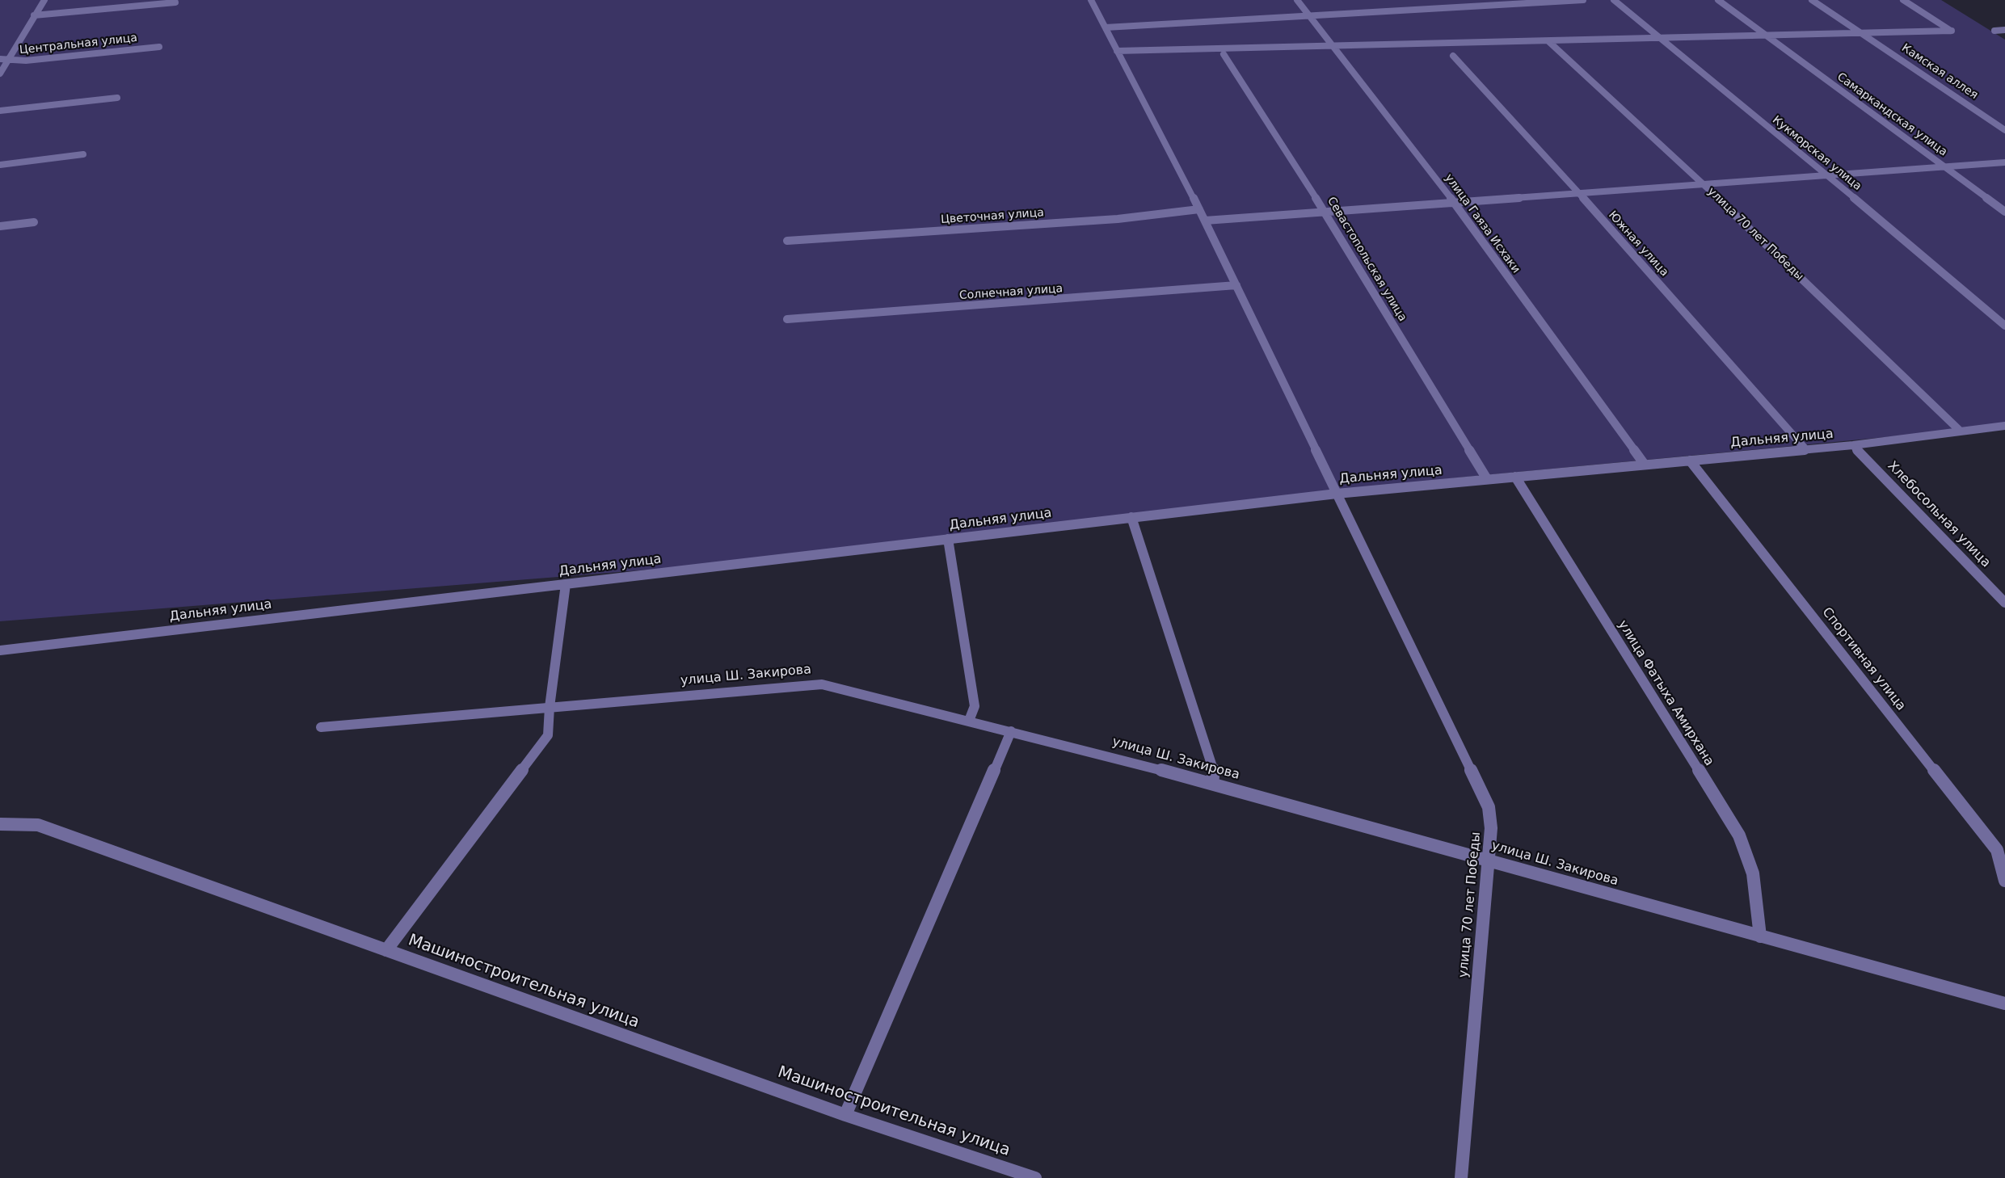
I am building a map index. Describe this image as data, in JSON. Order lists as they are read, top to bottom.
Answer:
{
  "streets": {
    "street": [
      "Центральная улица",
      "Камская аллея",
      "Самаркандская улица",
      "Кукморская улица",
      "Цветочная улица",
      "улица Гаяза Исхаки",
      "улица 70 лет Победы",
      "Южная улица",
      "Севастопольская улица",
      "Солнечная улица",
      "Дальняя улица",
      "Хлебосольная улица",
      "Спортивная улица",
      "улица Ш. Закирова",
      "улица Фатыха Амирхана",
      "Машиностроительная улица"
    ]
  },
  "crossings": [
    ["улица Гаяза Исхаки", "Дальняя улица"],
    ["улица 70 лет Победы", "Дальняя улица"],
    ["улица 70 лет Победы", "улица Ш. Закирова"],
    ["Южная улица", "Дальняя улица"],
    ["Севастопольская улица", "Дальняя улица"],
    ["Дальняя улица", "Хлебосольная улица"],
    ["Дальняя улица", "Спортивная улица"],
    ["Дальняя улица", "улица Фатыха Амирхана"],
    ["улица Ш. Закирова", "улица Фатыха Амирхана"]
  ]
}
